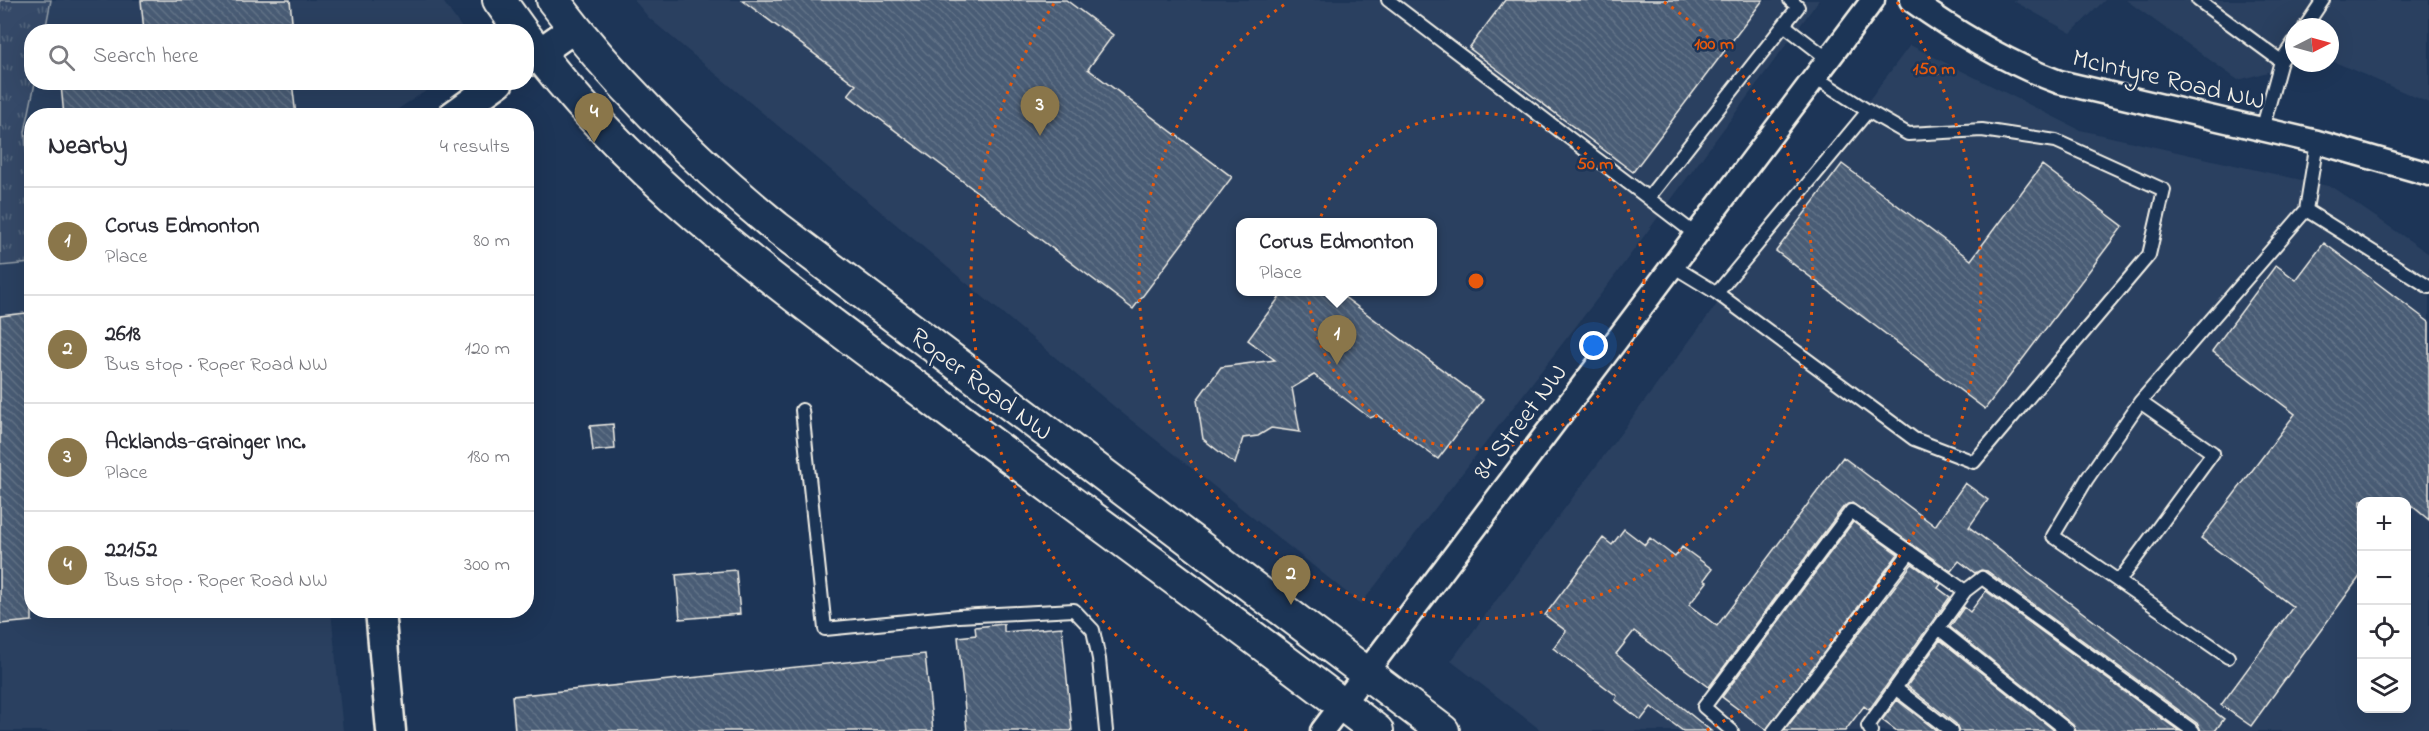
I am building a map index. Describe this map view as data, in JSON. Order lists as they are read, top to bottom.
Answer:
{
  "streets": {
    "main road": ["Roper Road NW"],
    "street": ["McIntyre Road NW", "84 Street NW"]
  },
  "crossings": [
    ["Roper Road NW", "84 Street NW"]
  ],
  "north": "right",
  "page": {
    "search": "Search here",
    "pins": [
      "3",
      "4",
      "1",
      "2"
    ],
    "heading": ["Nearby", "4 results"],
    "list": [
      {
        "mark": "1",
        "name": "Corus Edmonton",
        "note": "Place",
        "value": "80 m"
      },
      {
        "mark": "2",
        "name": "2618",
        "note": "Bus stop · Roper Road NW",
        "value": "120 m"
      },
      {
        "mark": "3",
        "name": "Acklands-Grainger Inc.",
        "note": "Place",
        "value": "180 m"
      },
      {
        "mark": "4",
        "name": "22152",
        "note": "Bus stop · Roper Road NW",
        "value": "300 m"
      }
    ],
    "popup": ["Corus Edmonton", "Place"],
    "map_buttons": ["+", "−"]
  },
  "rings": ["100 m", "150 m", "50 m"]
}
